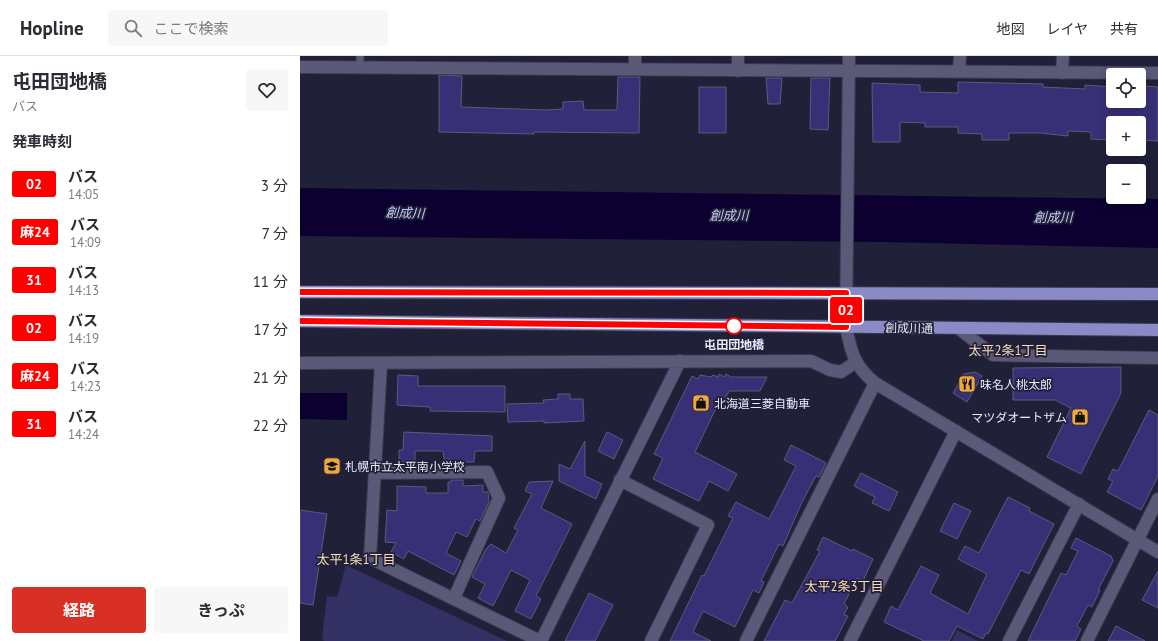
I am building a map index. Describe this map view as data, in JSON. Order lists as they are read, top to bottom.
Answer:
{
  "streets": {
    "highway": ["創成川通"]
  },
  "districts": ["太平2条1丁目", "太平1条1丁目", "太平2条3丁目"],
  "water": ["創成川"],
  "places": {
    "other": ["屯田団地橋"],
    "restaurant": ["味名人桃太郎"],
    "shop": ["北海道三菱自動車", "マツダオートザム"],
    "school or university": ["札幌市立太平南小学校"]
  },
  "lines": ["bus line 02"],
  "page": {
    "header": "Hopline",
    "search": "ここで検索",
    "nav": ["地図", "レイヤ", "共有"],
    "heading": [
      ["屯田団地橋", "バス"],
      "発車時刻"
    ],
    "on_map": "02",
    "map_buttons": ["+", "−"],
    "list": [
      {
        "mark": "02",
        "name": "バス",
        "note": "14:05",
        "value": "3 分"
      },
      {
        "mark": "麻24",
        "name": "バス",
        "note": "14:09",
        "value": "7 分"
      },
      {
        "mark": "31",
        "name": "バス",
        "note": "14:13",
        "value": "11 分"
      },
      {
        "mark": "02",
        "name": "バス",
        "note": "14:19",
        "value": "17 分"
      },
      {
        "mark": "麻24",
        "name": "バス",
        "note": "14:23",
        "value": "21 分"
      },
      {
        "mark": "31",
        "name": "バス",
        "note": "14:24",
        "value": "22 分"
      }
    ],
    "buttons": ["経路", "きっぷ"]
  }
}
